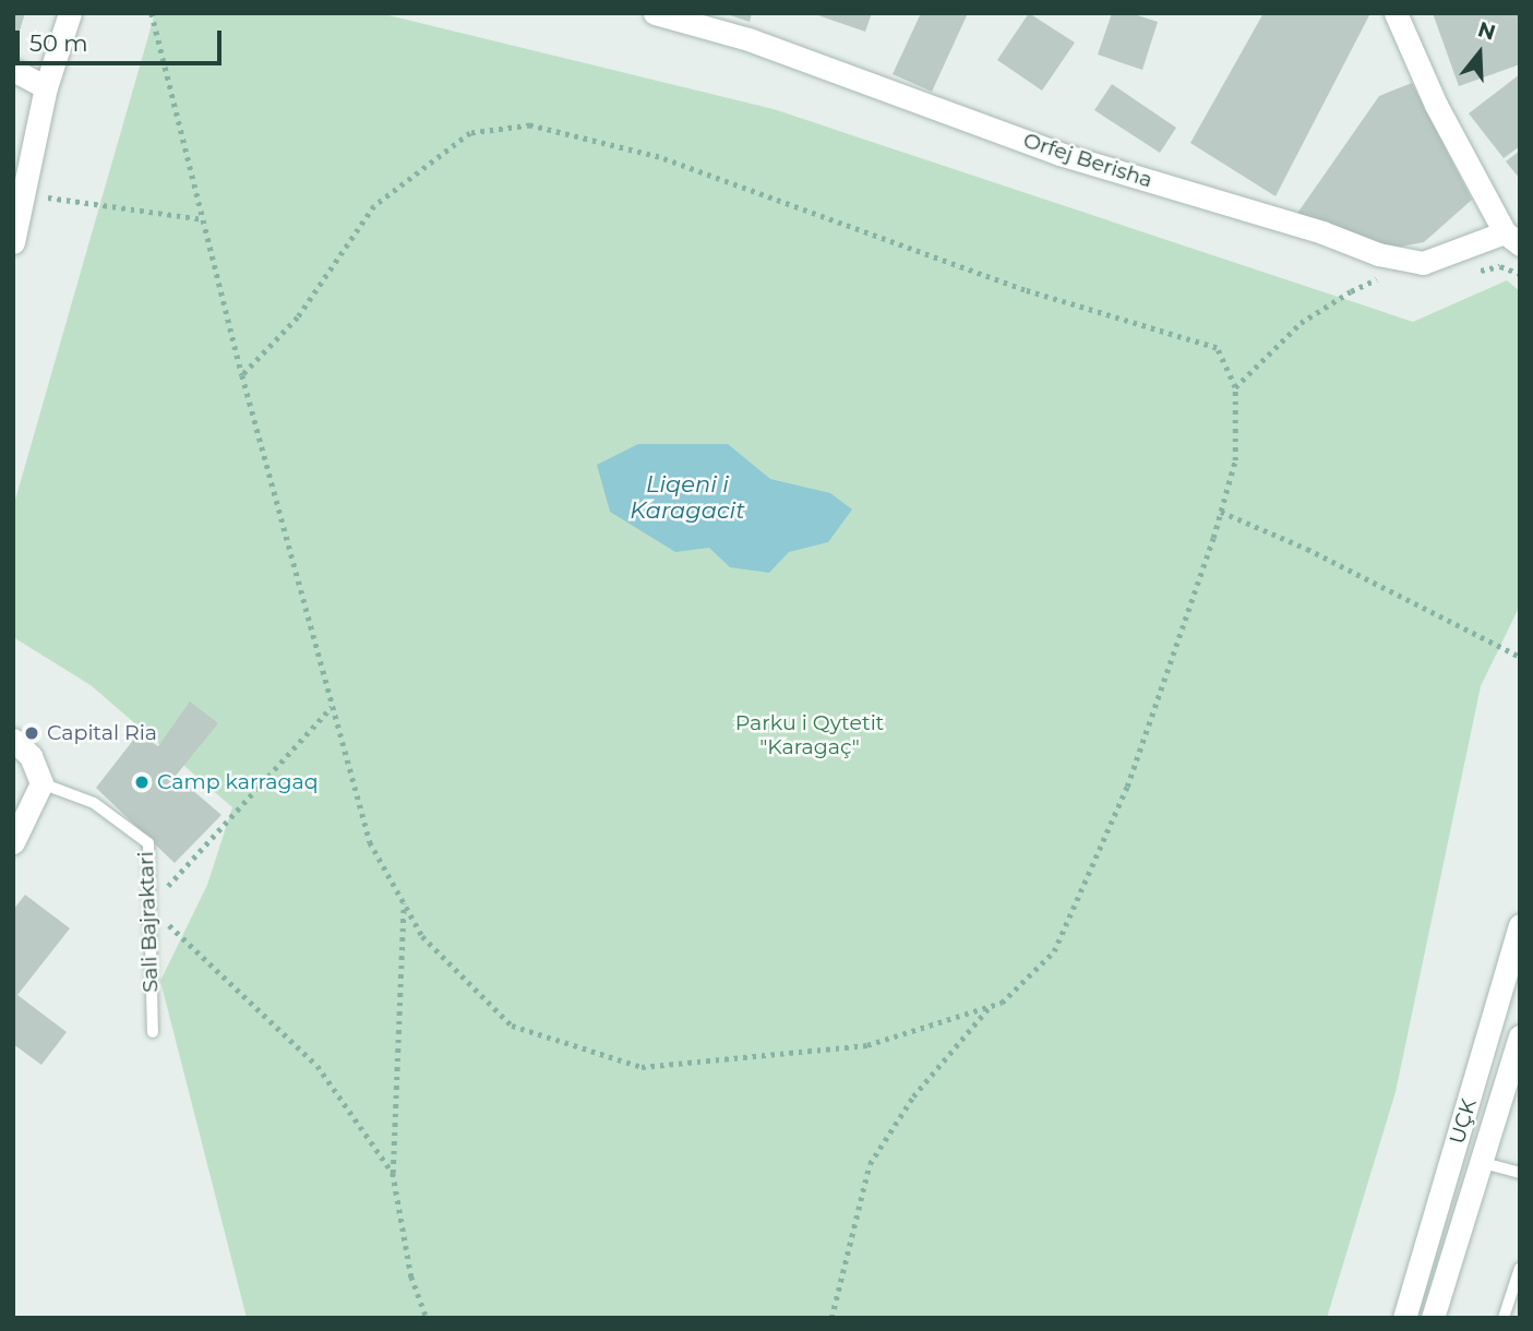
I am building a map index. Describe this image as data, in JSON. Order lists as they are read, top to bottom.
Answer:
{
  "streets": {
    "street": ["Orfej Berisha", "UÇK"],
    "lane": ["Sali Bajraktari"]
  },
  "water": ["Liqeni i Karagacit"],
  "parks": ["Parku i Qytetit \"Karagaç\""],
  "places": ["Capital Ria", "Camp karragaq"],
  "scale_bar": "50 m",
  "north": "top"
}
